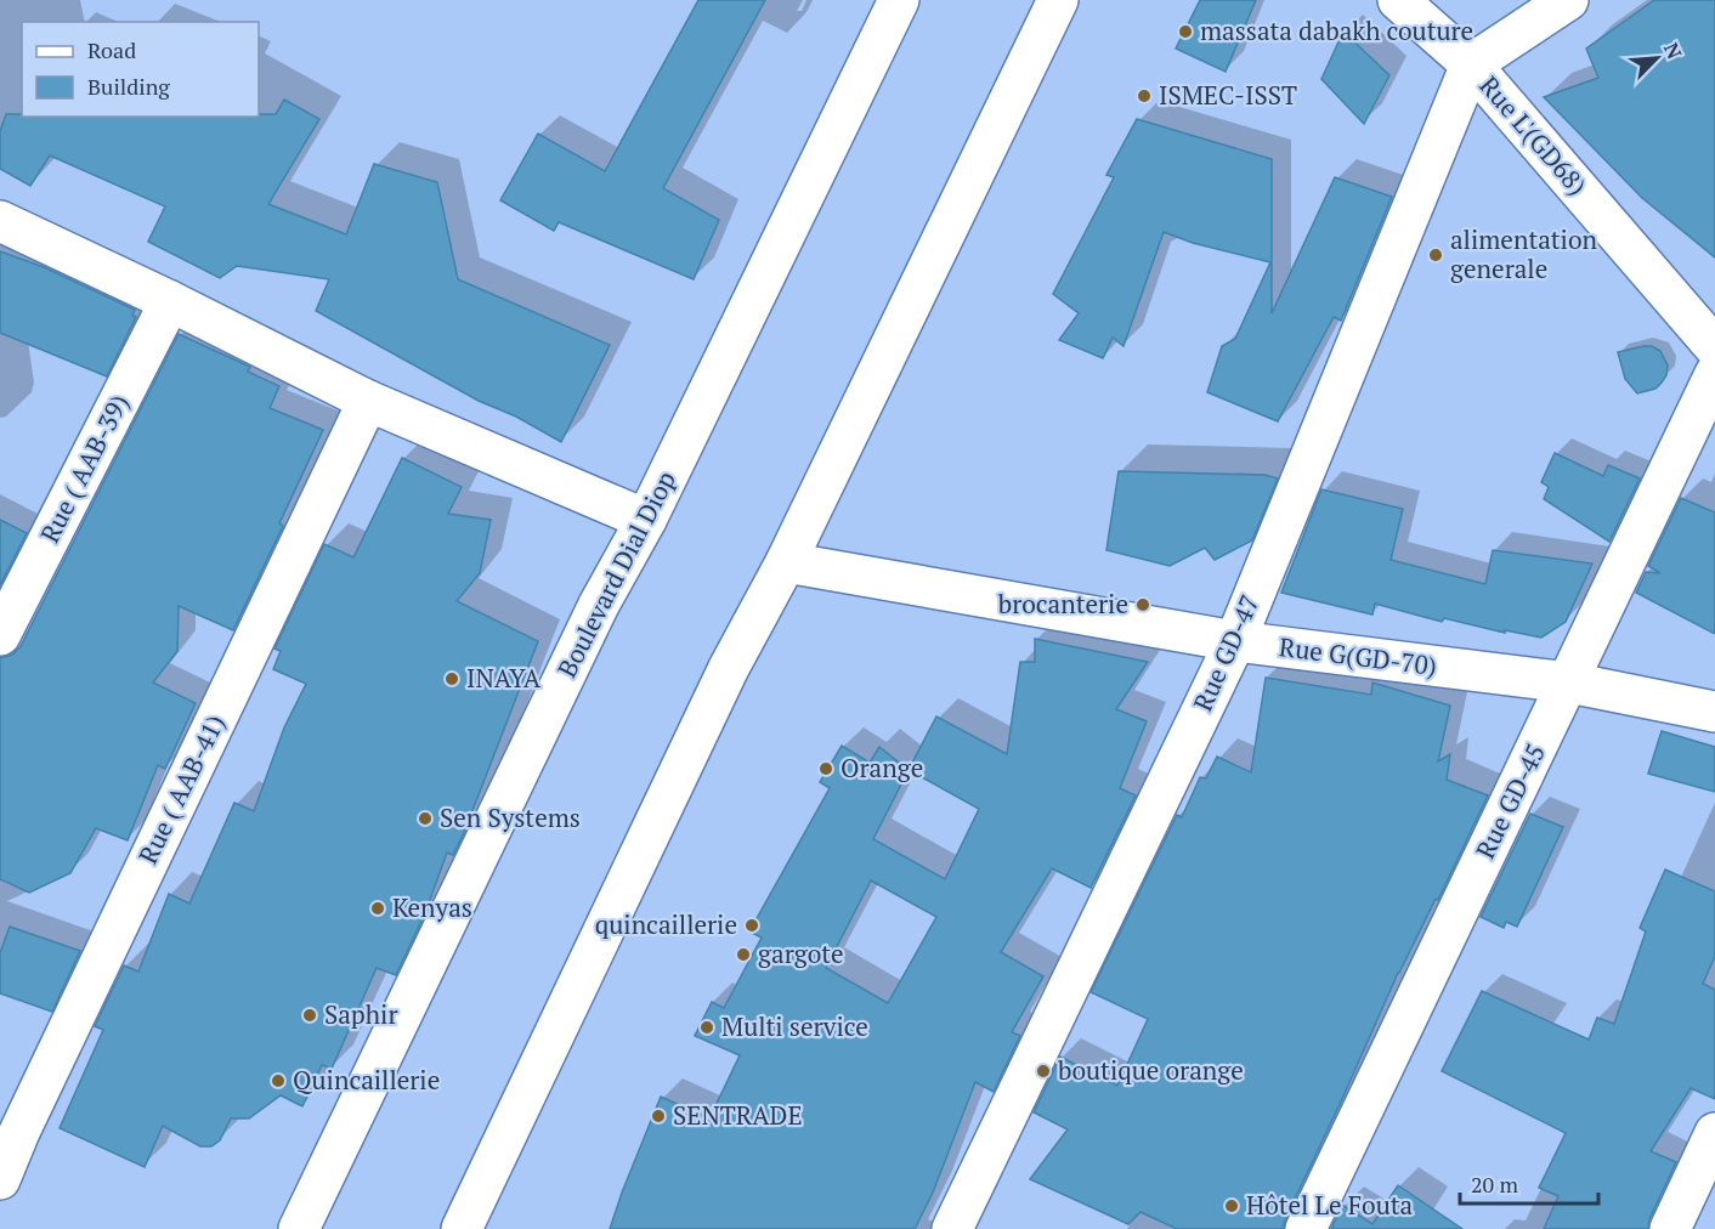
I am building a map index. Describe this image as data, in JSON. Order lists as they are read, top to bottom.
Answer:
{
  "streets": {
    "street": [
      "Rue L'(GD68)",
      "Rue ( AAB-39)",
      "Boulevard Dial Diop",
      "Rue GD-47",
      "Rue G(GD-70)",
      "Rue ( AAB-41)",
      "Rue GD-45"
    ]
  },
  "crossings": [
    ["Rue L'(GD68)", "Rue GD-47"],
    ["Rue GD-47", "Rue G(GD-70)"],
    ["Rue G(GD-70)", "Rue GD-45"]
  ],
  "places": [
    "massata dabakh couture",
    "ISMEC-ISST",
    "alimentation generale",
    "brocanterie",
    "INAYA",
    "Orange",
    "Sen Systems",
    "Kenyas",
    "quincaillerie",
    "gargote",
    "Saphir",
    "Multi service",
    "boutique orange",
    "Quincaillerie",
    "SENTRADE",
    "Hôtel Le Fouta"
  ],
  "legend": ["Road", "Building"],
  "scale_bar": "20 m",
  "north": "top right"
}
